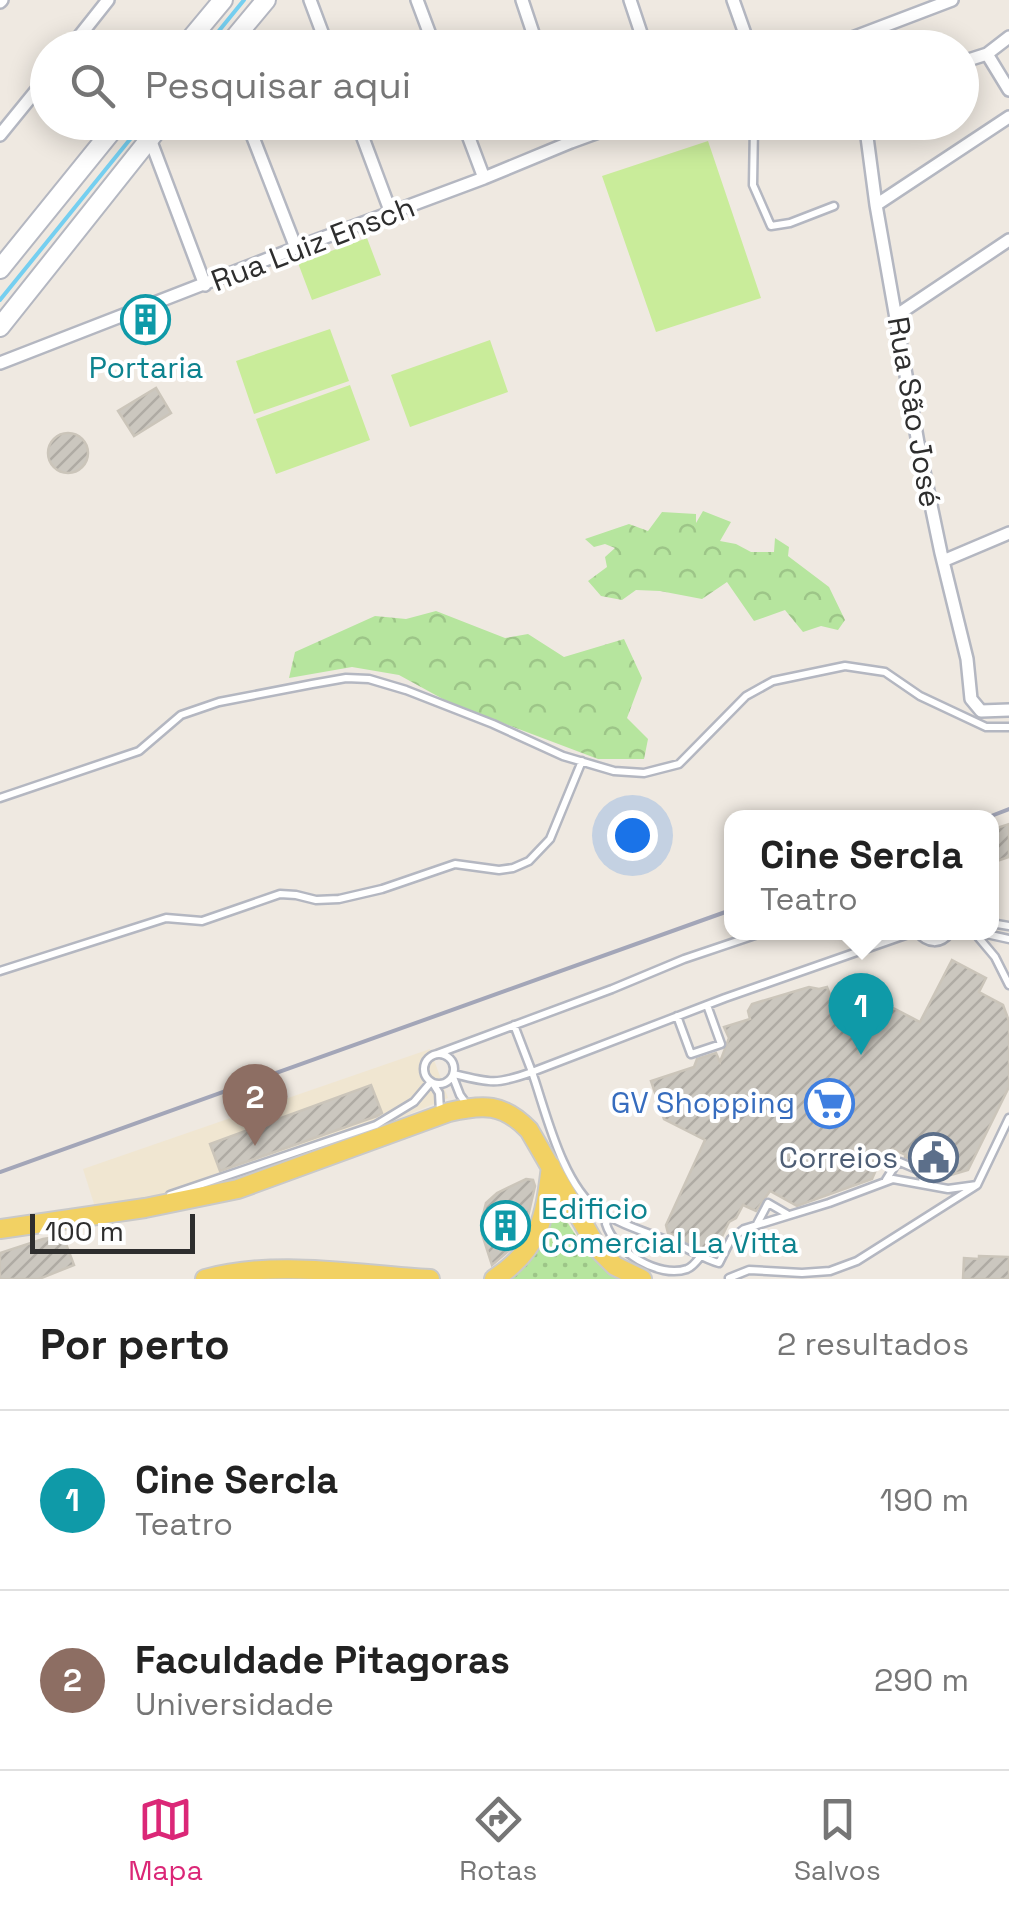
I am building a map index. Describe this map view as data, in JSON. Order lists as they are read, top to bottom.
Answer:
{
  "streets": {
    "street": ["Rua Luiz Ensch", "Rua São José"]
  },
  "places": {
    "building": ["Portaria", "Edificio Comercial La Vitta"],
    "supermarket": ["GV Shopping"],
    "public building": ["Correios"]
  },
  "scale_bar": "100 m",
  "page": {
    "search": "Pesquisar aqui",
    "popup": ["Cine Sercla", "Teatro"],
    "pins": ["1", "2"],
    "scale": "100 m",
    "heading": ["Por perto", "2 resultados"],
    "list": [
      {
        "mark": "1",
        "name": "Cine Sercla",
        "note": "Teatro",
        "value": "190 m"
      },
      {
        "mark": "2",
        "name": "Faculdade Pitagoras",
        "note": "Universidade",
        "value": "290 m"
      }
    ],
    "nav": ["Mapa", "Rotas", "Salvos"]
  }
}
